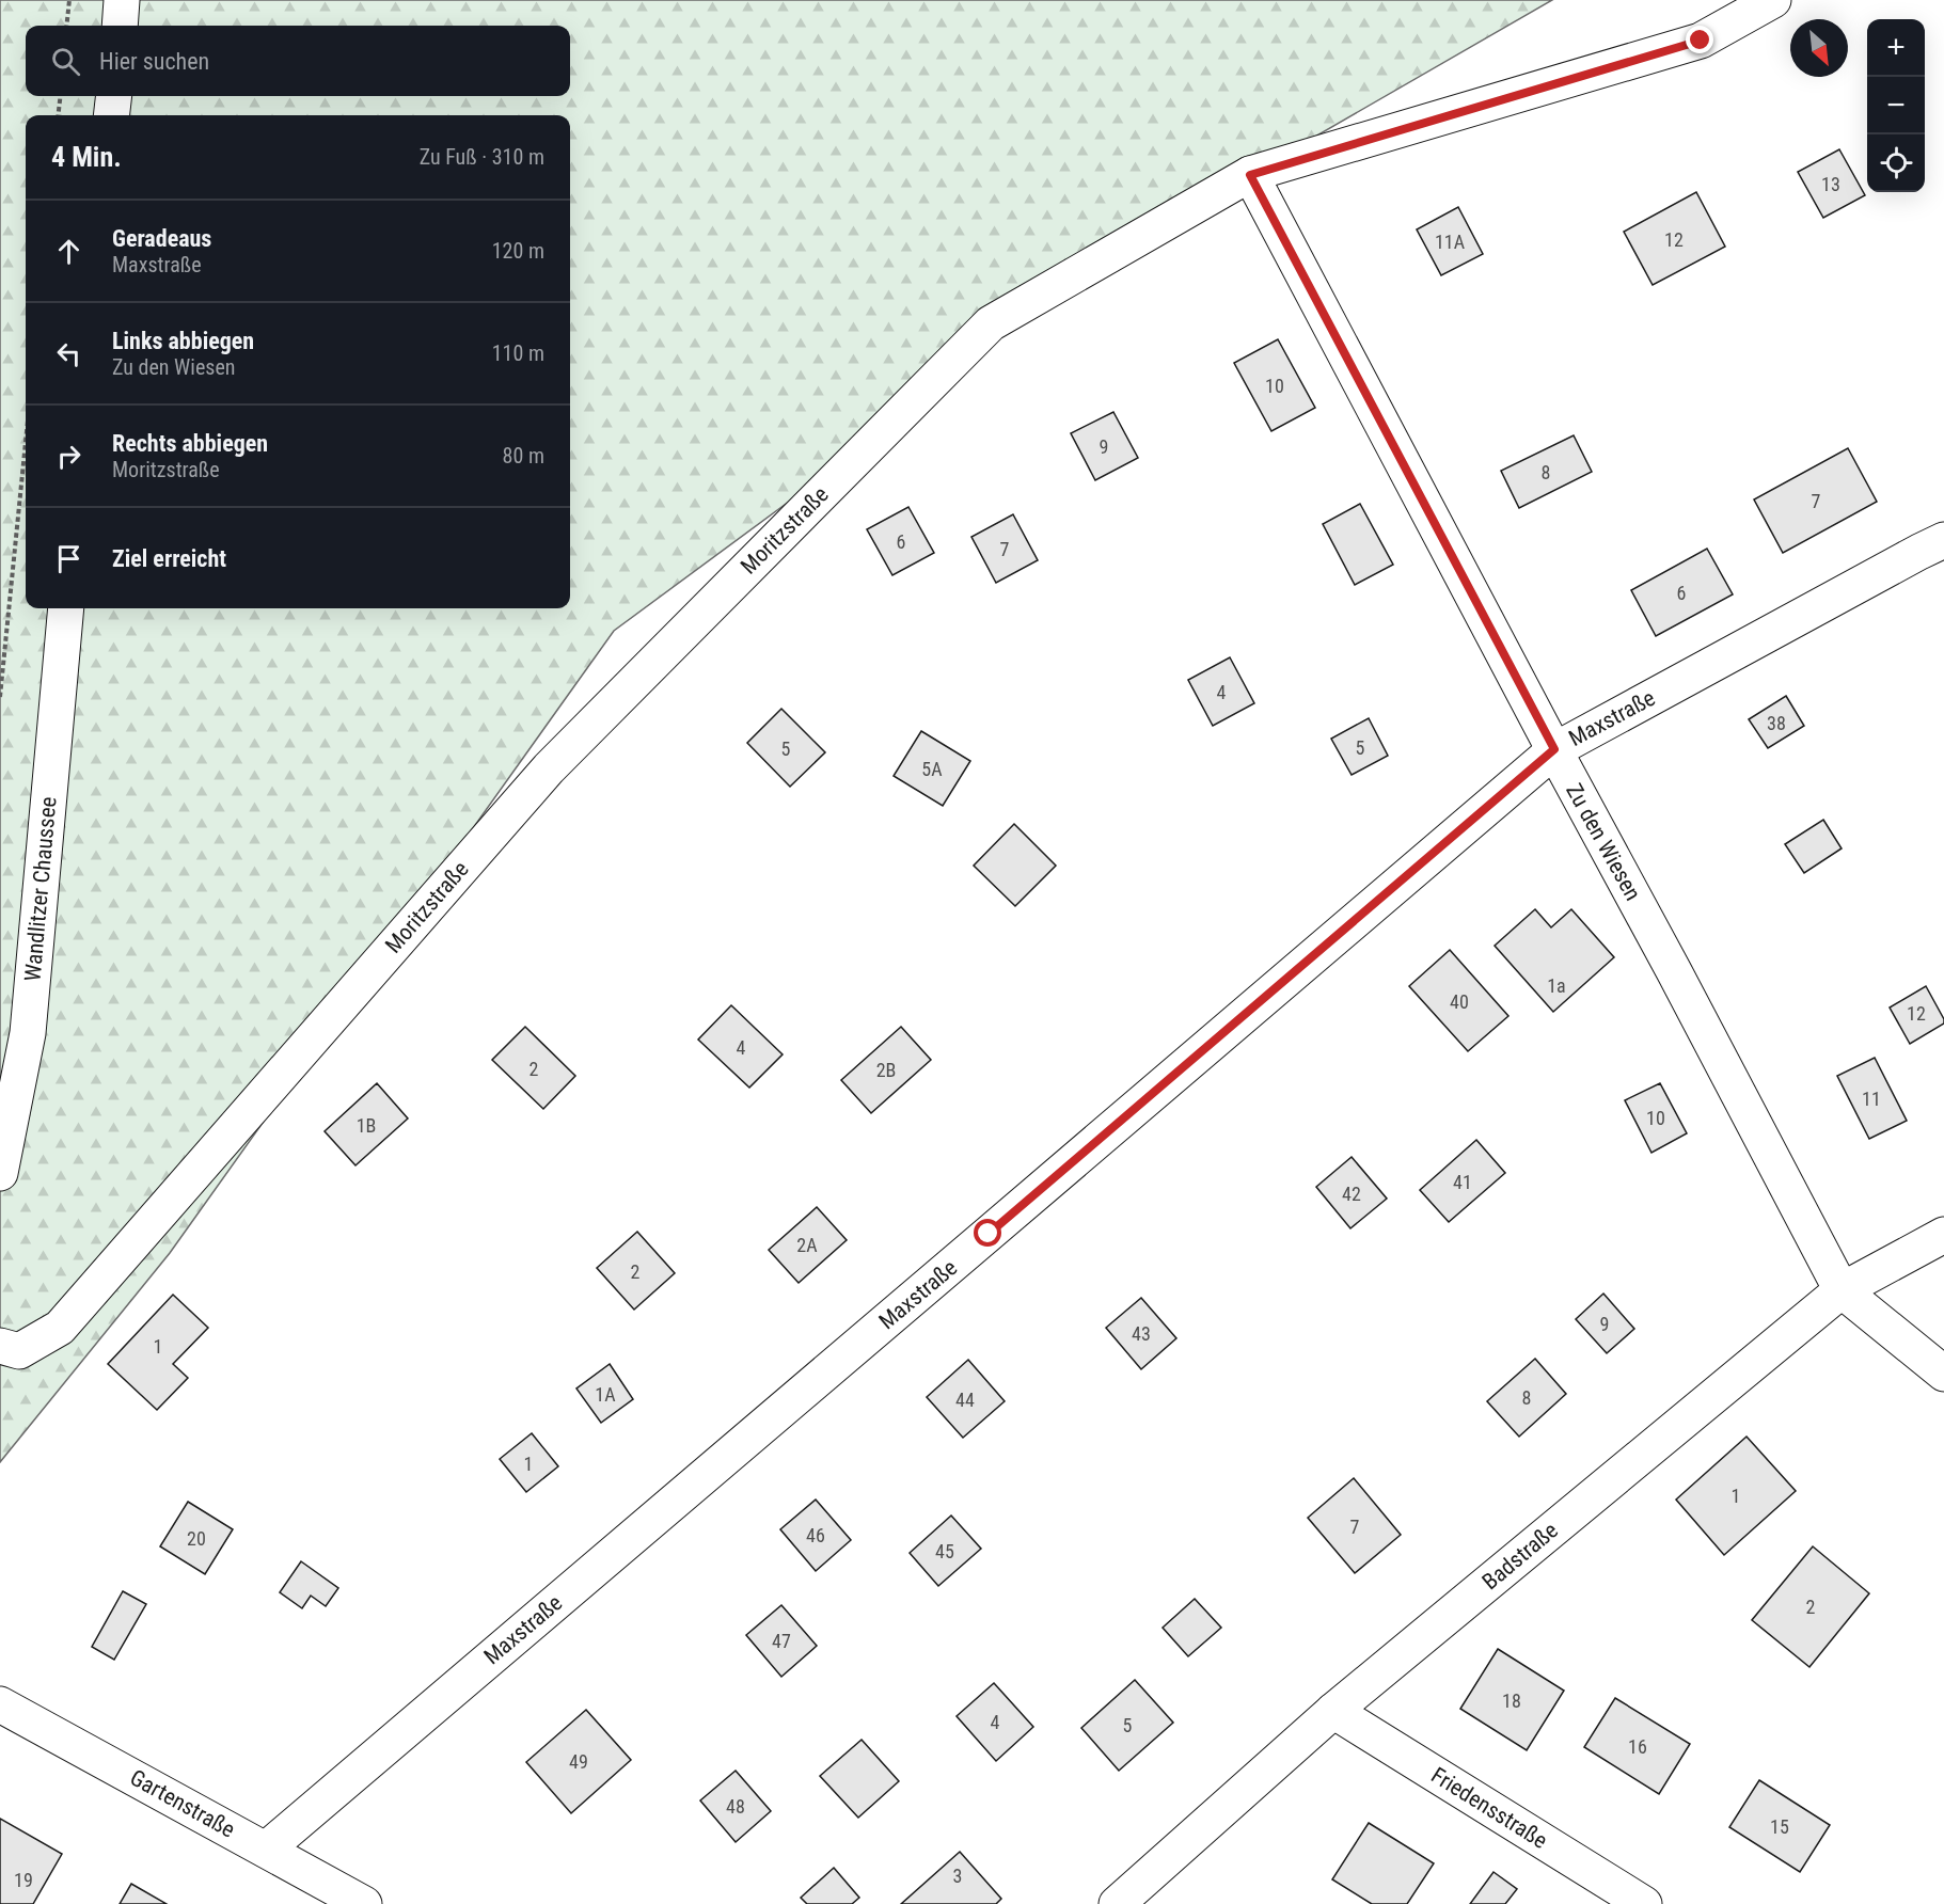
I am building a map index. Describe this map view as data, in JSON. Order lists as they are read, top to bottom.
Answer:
{
  "streets": {
    "street": [
      "Moritzstraße",
      "Maxstraße",
      "Zu den Wiesen",
      "Wandlitzer Chaussee",
      "Badstraße",
      "Gartenstraße",
      "Friedensstraße"
    ]
  },
  "crossings": [
    ["Moritzstraße", "Zu den Wiesen"],
    ["Maxstraße", "Zu den Wiesen"],
    ["Maxstraße", "Gartenstraße"],
    ["Zu den Wiesen", "Badstraße"],
    ["Badstraße", "Friedensstraße"]
  ],
  "house_numbers": [
    "13",
    "12",
    "11A",
    "10",
    "9",
    "8",
    "7",
    "6",
    "7",
    "6",
    "4",
    "38",
    "5",
    "5",
    "5A",
    "1a",
    "40",
    "12",
    "4",
    "2",
    "2B",
    "11",
    "10",
    "1B",
    "41",
    "42",
    "2A",
    "2",
    "9",
    "43",
    "1",
    "1A",
    "8",
    "44",
    "1",
    "1",
    "7",
    "46",
    "20",
    "45",
    "2",
    "47",
    "18",
    "4",
    "5",
    "16",
    "49",
    "48",
    "15",
    "3",
    "19"
  ],
  "north": "bottom right",
  "page": {
    "map_buttons": ["+", "−"],
    "search": "Hier suchen",
    "heading": ["4 Min.", "Zu Fuß · 310 m"],
    "list": [
      ["Geradeaus", "Maxstraße", "120 m"],
      ["Links abbiegen", "Zu den Wiesen", "110 m"],
      ["Rechts abbiegen", "Moritzstraße", "80 m"],
      "Ziel erreicht"
    ]
  }
}
